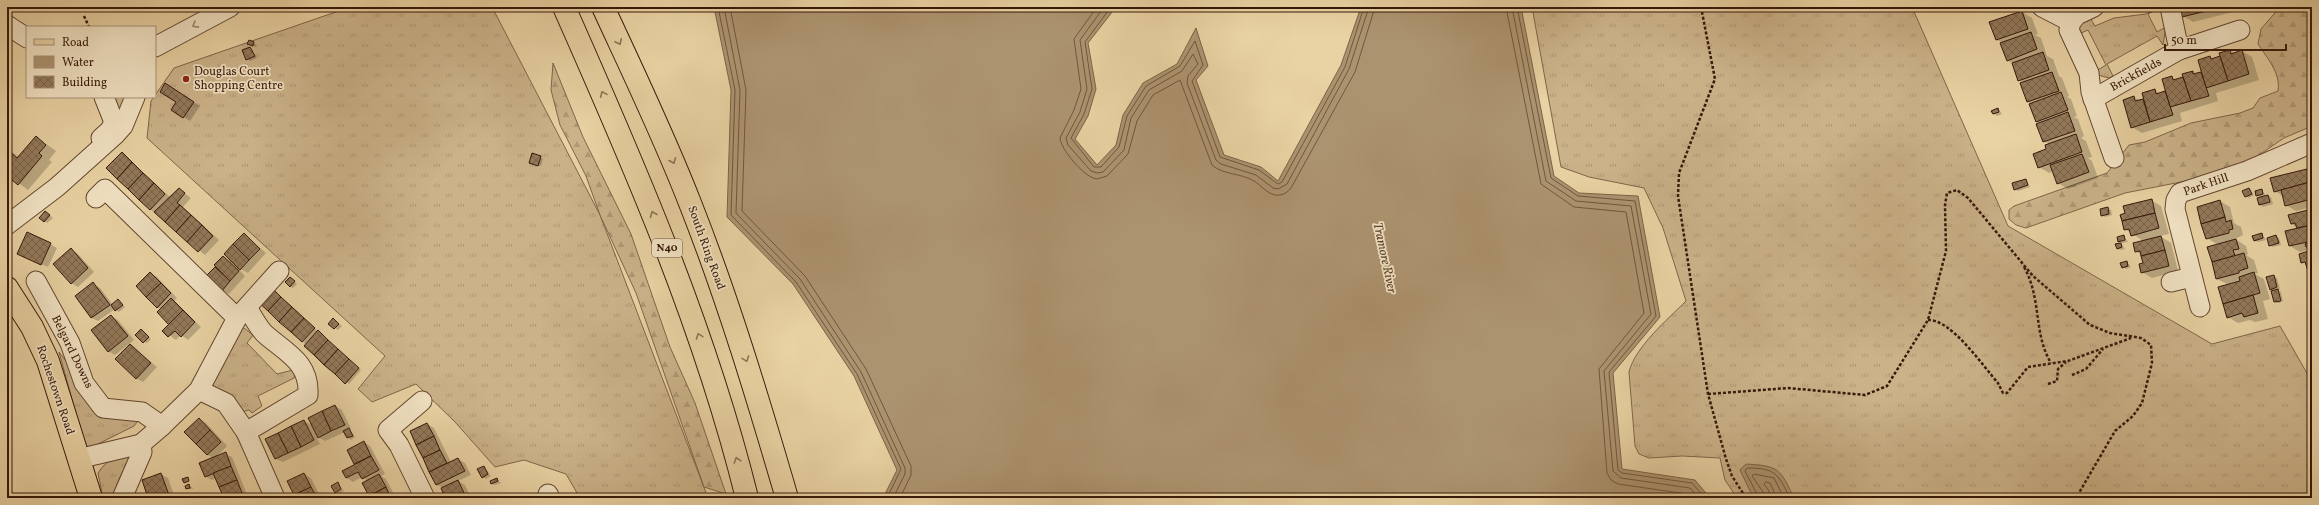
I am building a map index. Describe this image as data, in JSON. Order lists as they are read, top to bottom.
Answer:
{
  "streets": {
    "main road": ["N40", "South Ring Road", "Rochestown Road"],
    "street": ["Brickfields", "Park Hill", "Belgard Downs"]
  },
  "water": ["Tramore River"],
  "places": ["Douglas Court Shopping Centre"],
  "legend": ["Road", "Water", "Building"],
  "scale_bar": "50 m"
}
